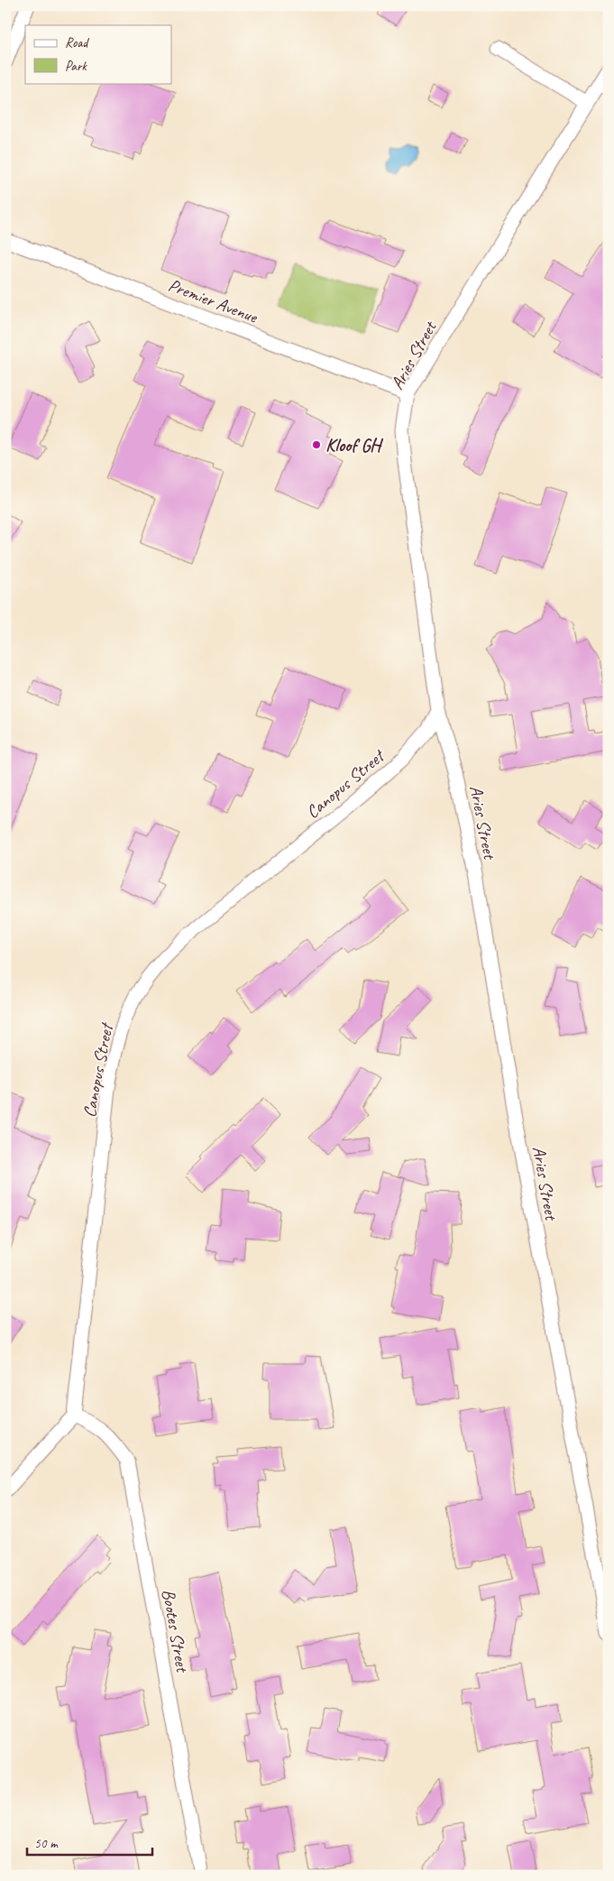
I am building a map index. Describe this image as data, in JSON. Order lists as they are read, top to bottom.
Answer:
{
  "streets": {
    "street": [
      "Premier Avenue",
      "Aries Street",
      "Canopus Street",
      "Bootes Street"
    ]
  },
  "crossings": [
    ["Premier Avenue", "Aries Street"],
    ["Aries Street", "Canopus Street"],
    ["Canopus Street", "Bootes Street"]
  ],
  "places": ["Kloof GH"],
  "legend": ["Road", "Park"],
  "scale_bar": "50 m"
}
